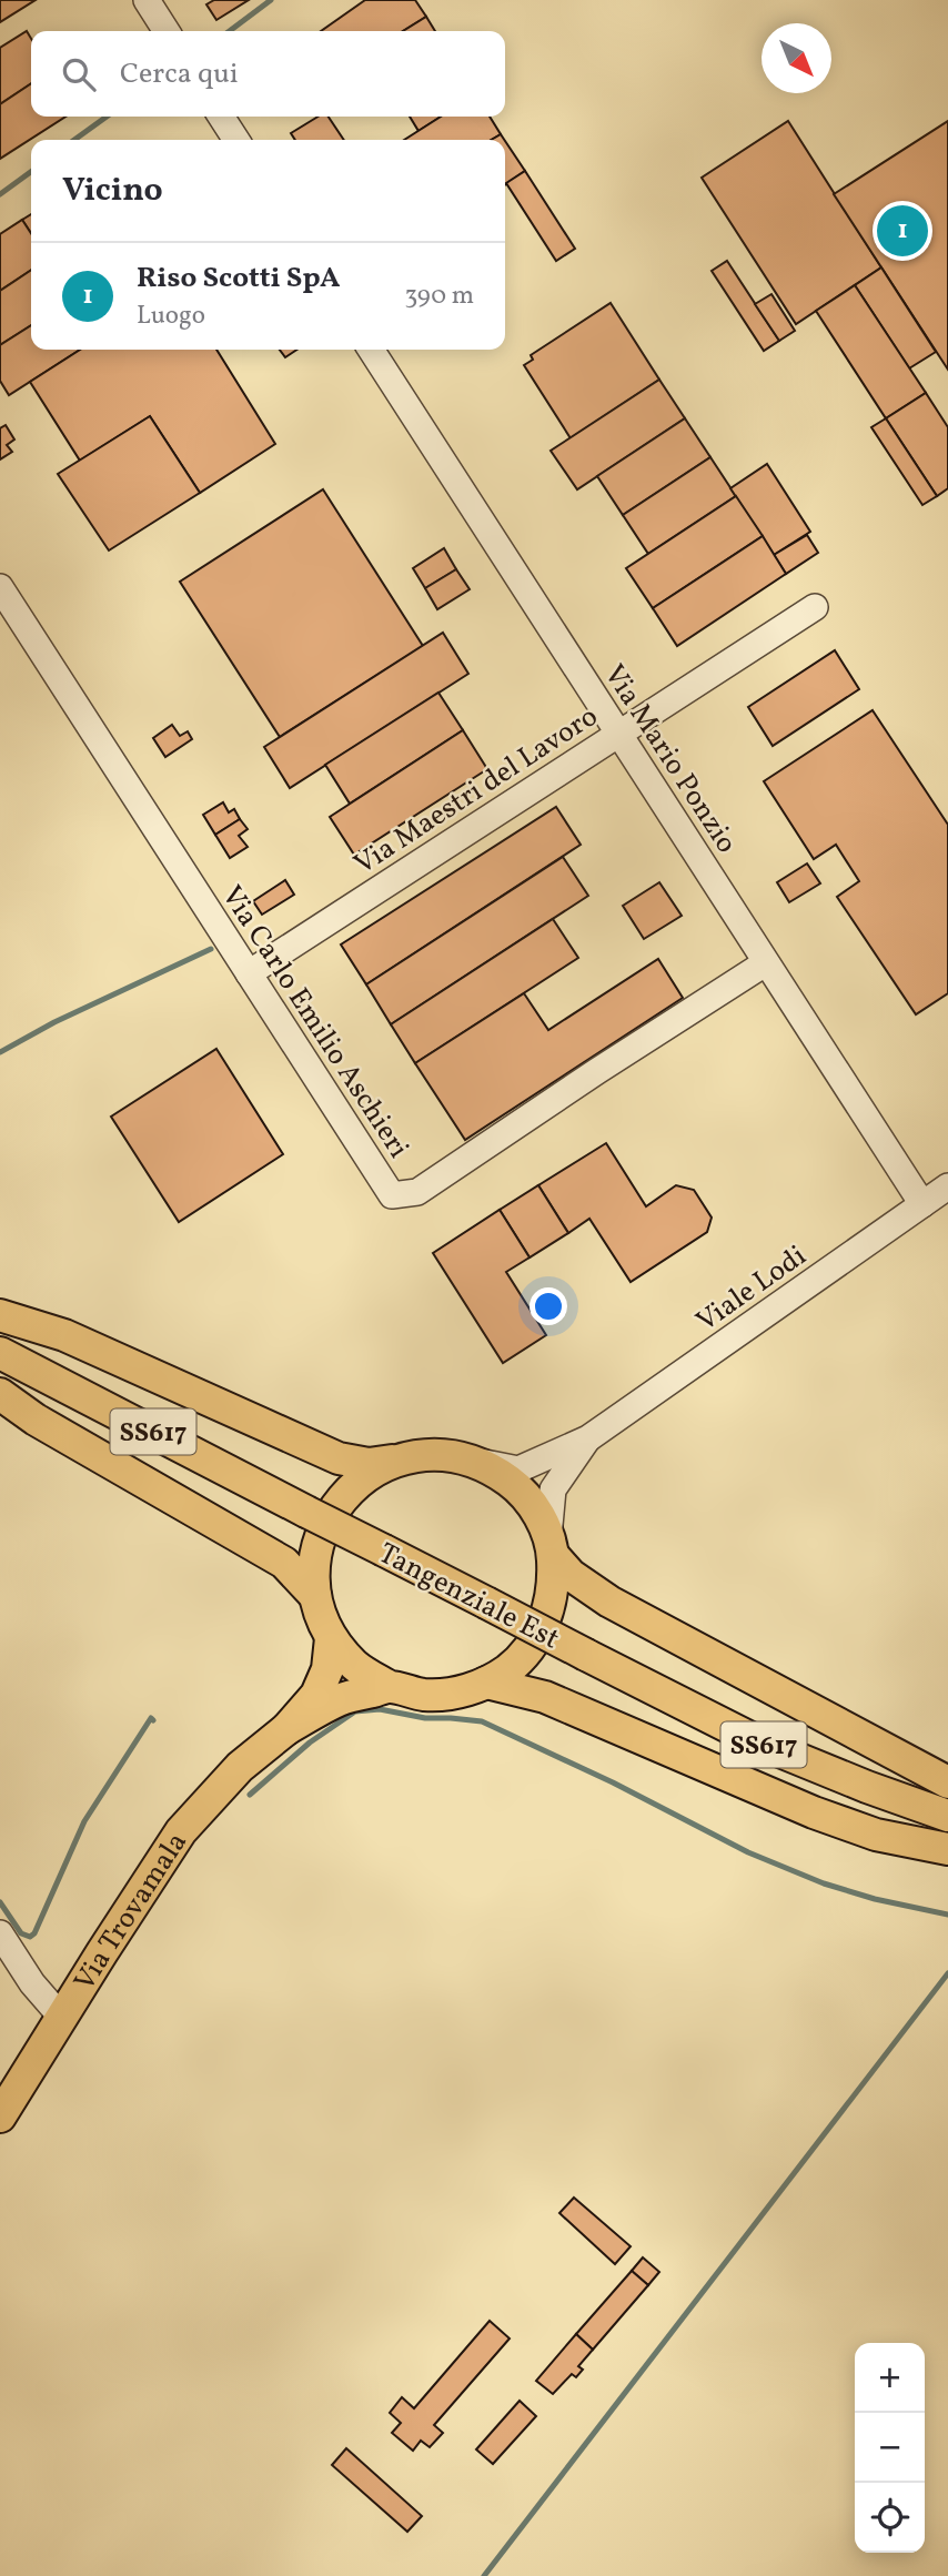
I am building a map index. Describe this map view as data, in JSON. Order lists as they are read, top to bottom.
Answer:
{
  "streets": {
    "main road": ["SS617", "Tangenziale Est", "Via Trovamala"],
    "street": [
      "Via Mario Ponzio",
      "Via Maestri del Lavoro",
      "Via Carlo Emilio Aschieri",
      "Viale Lodi"
    ]
  },
  "crossings": [
    ["Via Mario Ponzio", "Via Maestri del Lavoro"],
    ["Via Mario Ponzio", "Via Carlo Emilio Aschieri"],
    ["Via Mario Ponzio", "Viale Lodi"],
    ["Via Maestri del Lavoro", "Via Carlo Emilio Aschieri"],
    ["Viale Lodi", "Via Trovamala"]
  ],
  "north": "bottom right",
  "page": {
    "search": "Cerca qui",
    "heading": "Vicino",
    "pins": "1",
    "list": [
      {
        "mark": "1",
        "name": "Riso Scotti SpA",
        "note": "Luogo",
        "value": "390 m"
      }
    ],
    "map_buttons": ["+", "−"]
  }
}
